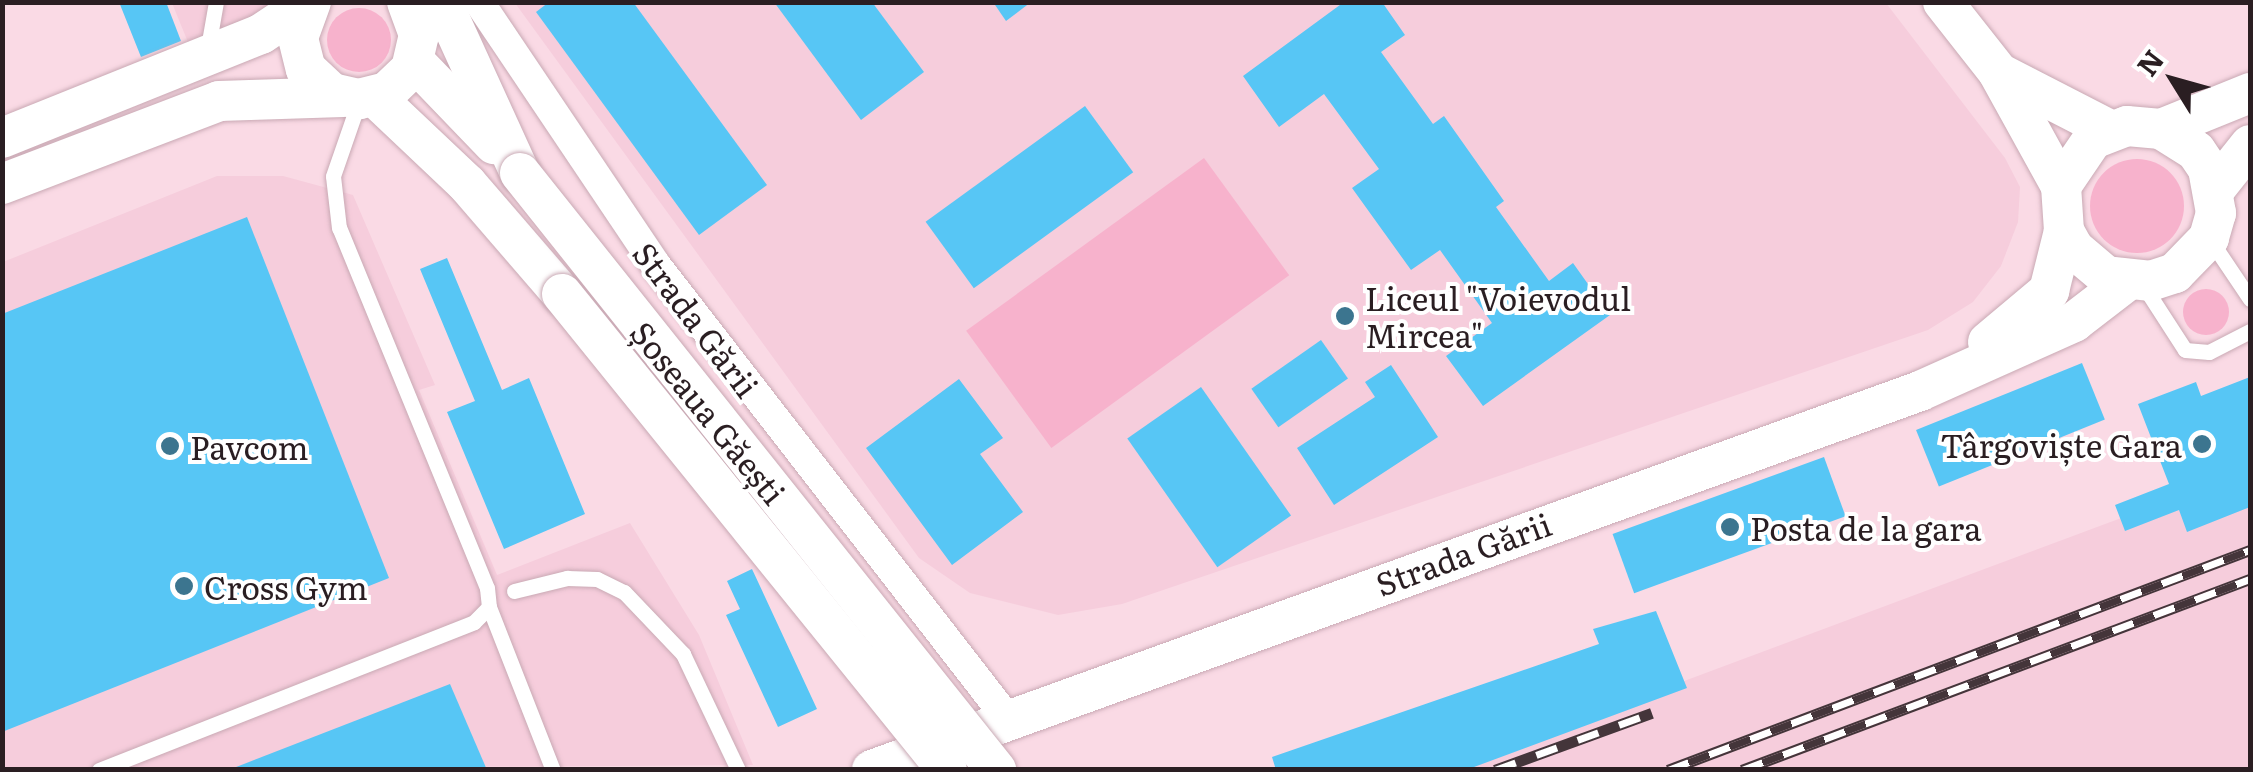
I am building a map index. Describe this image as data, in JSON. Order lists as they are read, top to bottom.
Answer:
{
  "streets": {
    "main road": ["Strada Gării", "Șoseaua Găești"]
  },
  "places": [
    "Liceul \"Voievodul Mircea\"",
    "Târgoviște Gara",
    "Pavcom",
    "Posta de la gara",
    "Cross Gym"
  ],
  "north": "top left"
}
